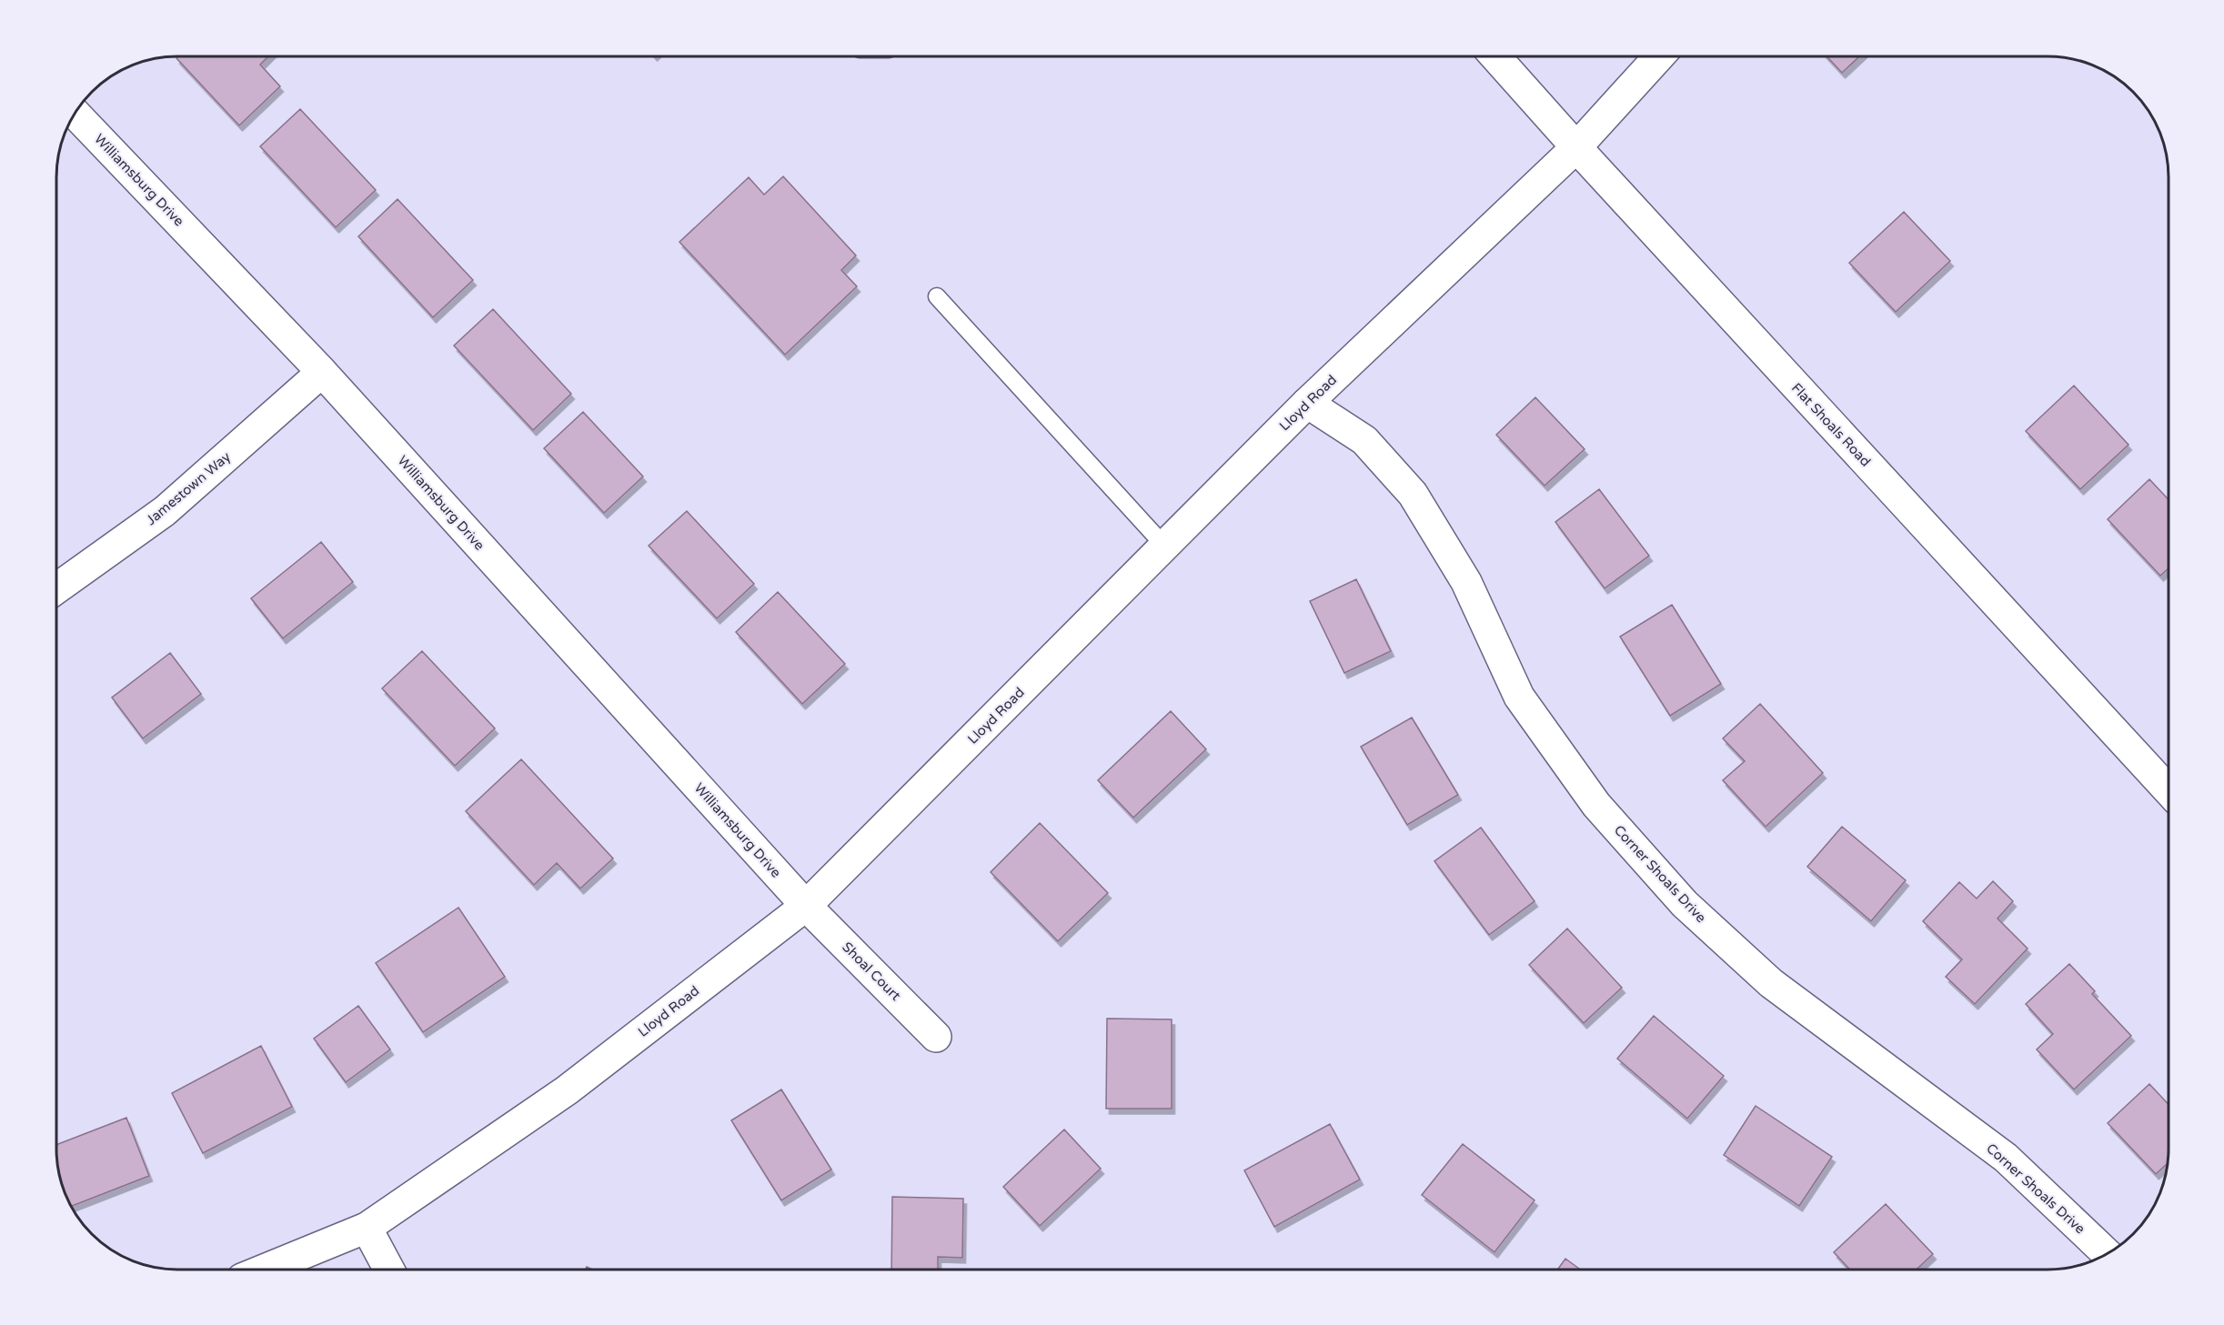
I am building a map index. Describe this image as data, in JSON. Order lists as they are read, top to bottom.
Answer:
{
  "streets": {
    "street": [
      "Williamsburg Drive",
      "Lloyd Road",
      "Flat Shoals Road",
      "Jamestown Way",
      "Corner Shoals Drive",
      "Shoal Court"
    ]
  },
  "crossings": [
    ["Williamsburg Drive", "Lloyd Road"],
    ["Williamsburg Drive", "Jamestown Way"],
    ["Williamsburg Drive", "Shoal Court"],
    ["Lloyd Road", "Flat Shoals Road"],
    ["Lloyd Road", "Corner Shoals Drive"],
    ["Lloyd Road", "Shoal Court"]
  ]
}
